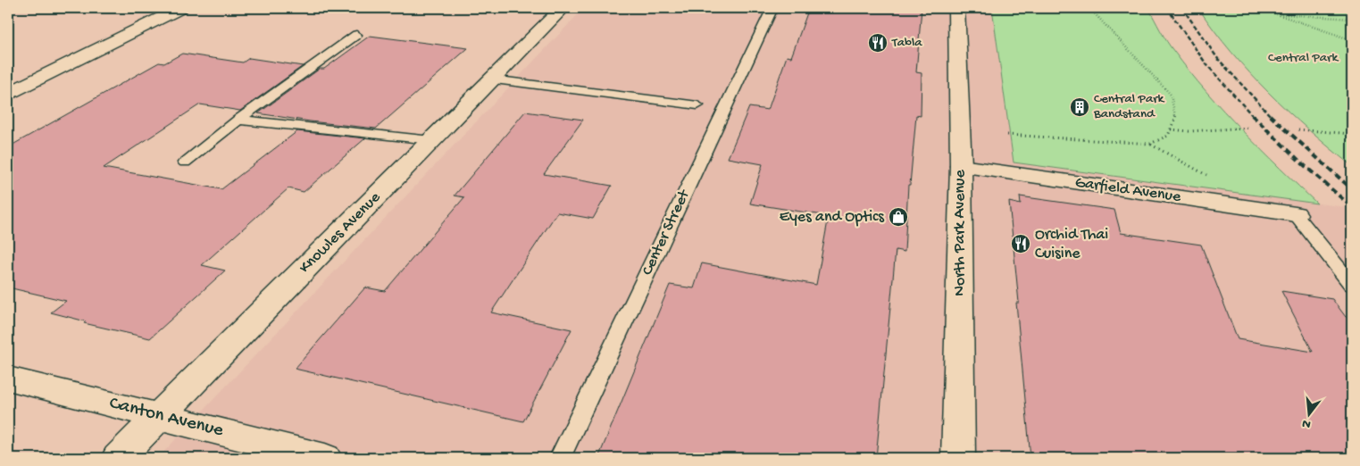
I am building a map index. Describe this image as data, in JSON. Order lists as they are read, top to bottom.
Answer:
{
  "streets": {
    "street": [
      "Garfield Avenue",
      "Knowles Avenue",
      "North Park Avenue",
      "Canton Avenue"
    ],
    "lane": ["Center Street"]
  },
  "crossings": [
    ["Garfield Avenue", "North Park Avenue"],
    ["Knowles Avenue", "Canton Avenue"]
  ],
  "parks": ["Central Park"],
  "places": {
    "restaurant": ["Tabla", "Orchid Thai Cuisine"],
    "building": ["Central Park Bandstand"],
    "shop": ["Eyes and Optics"]
  },
  "north": "bottom"
}
